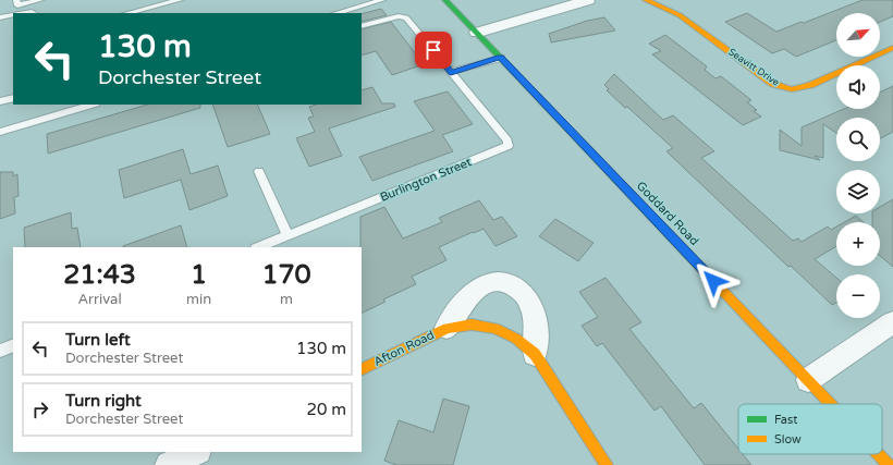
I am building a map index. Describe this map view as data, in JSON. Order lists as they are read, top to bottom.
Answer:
{
  "streets": {
    "main road": ["Seavitt Drive", "Goddard Road", "Afton Road"],
    "lane": ["Burlington Street"]
  },
  "legend": ["Fast", "Slow"],
  "north": "top right",
  "page": {
    "map_buttons": ["+", "−"],
    "turn": ["130 m", "Dorchester Street"],
    "eta": [
      "21:43",
      "Arrival",
      "1",
      "min",
      "170",
      "m"
    ],
    "list": [
      {
        "name": "Turn left",
        "note": "Dorchester Street",
        "value": "130 m"
      },
      {
        "name": "Turn right",
        "note": "Dorchester Street",
        "value": "20 m"
      }
    ]
  }
}
